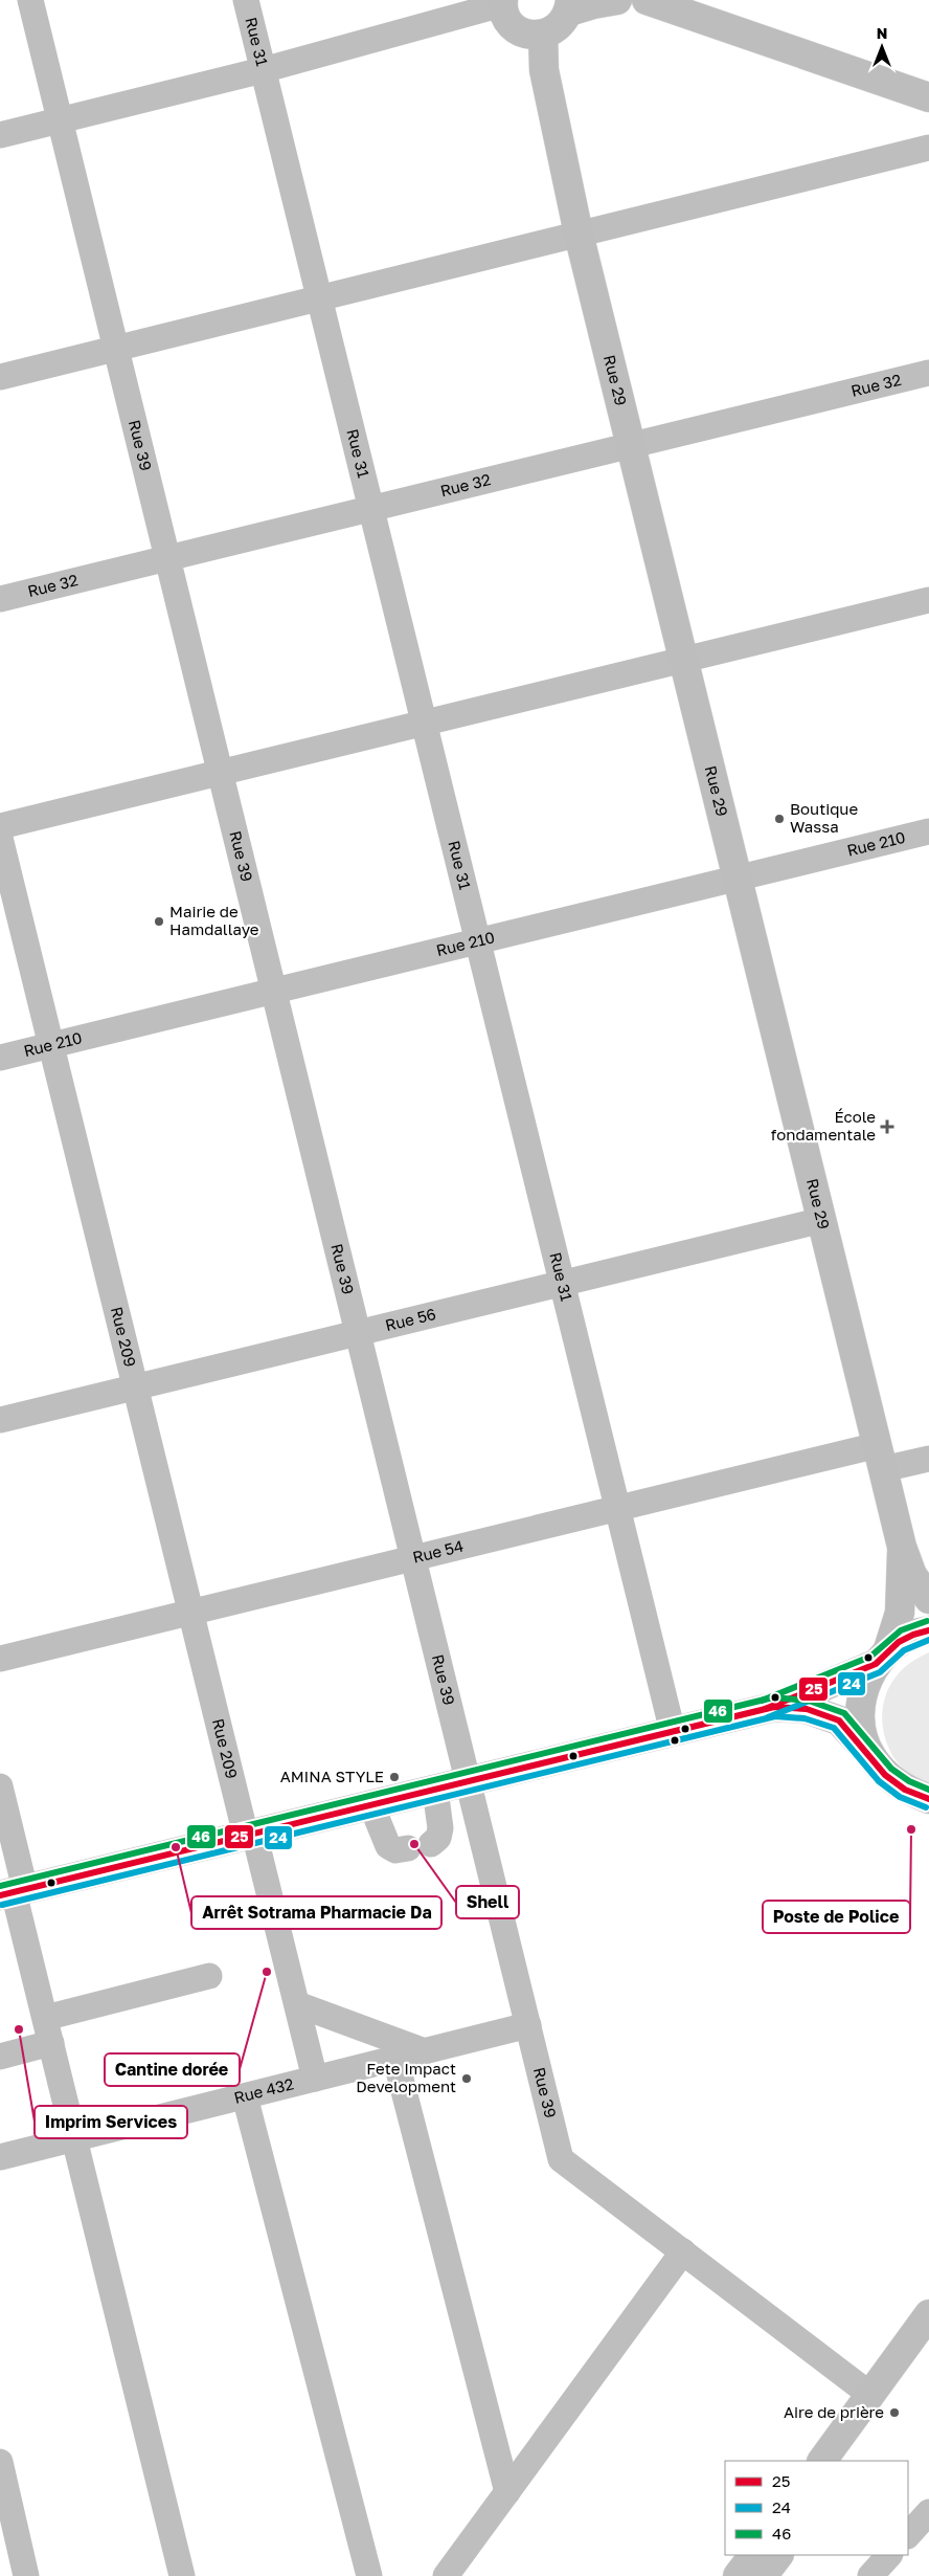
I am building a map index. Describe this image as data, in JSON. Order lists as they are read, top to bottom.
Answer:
{
  "streets": {
    "main road": ["Rue 29"],
    "street": [
      "Rue 31",
      "Rue 32",
      "Rue 39",
      "Rue 210",
      "Rue 56",
      "Rue 209",
      "Rue 54",
      "Rue 432"
    ]
  },
  "crossings": [
    ["Rue 31", "Rue 32"],
    ["Rue 31", "Rue 210"],
    ["Rue 31", "Rue 56"],
    ["Rue 31", "Rue 54"],
    ["Rue 29", "Rue 32"],
    ["Rue 29", "Rue 210"],
    ["Rue 29", "Rue 56"],
    ["Rue 29", "Rue 54"],
    ["Rue 32", "Rue 39"],
    ["Rue 39", "Rue 210"],
    ["Rue 39", "Rue 56"],
    ["Rue 39", "Rue 54"],
    ["Rue 39", "Rue 432"],
    ["Rue 210", "Rue 209"],
    ["Rue 56", "Rue 209"],
    ["Rue 209", "Rue 54"],
    ["Rue 209", "Rue 432"]
  ],
  "places": {
    "other": [
      "Boutique Wassa",
      "Mairie de Hamdallaye",
      "AMINA STYLE",
      "Poste de Police",
      "Shell",
      "Arrêt Sotrama Pharmacie Da",
      "Cantine dorée",
      "Imprim Services",
      "Fete Impact Development",
      "Aire de prière"
    ],
    "health": ["École fondamentale"]
  },
  "lines": ["transit line 46", "transit line 25", "transit line 24"],
  "legend": ["25", "24", "46"],
  "north": "top"
}
